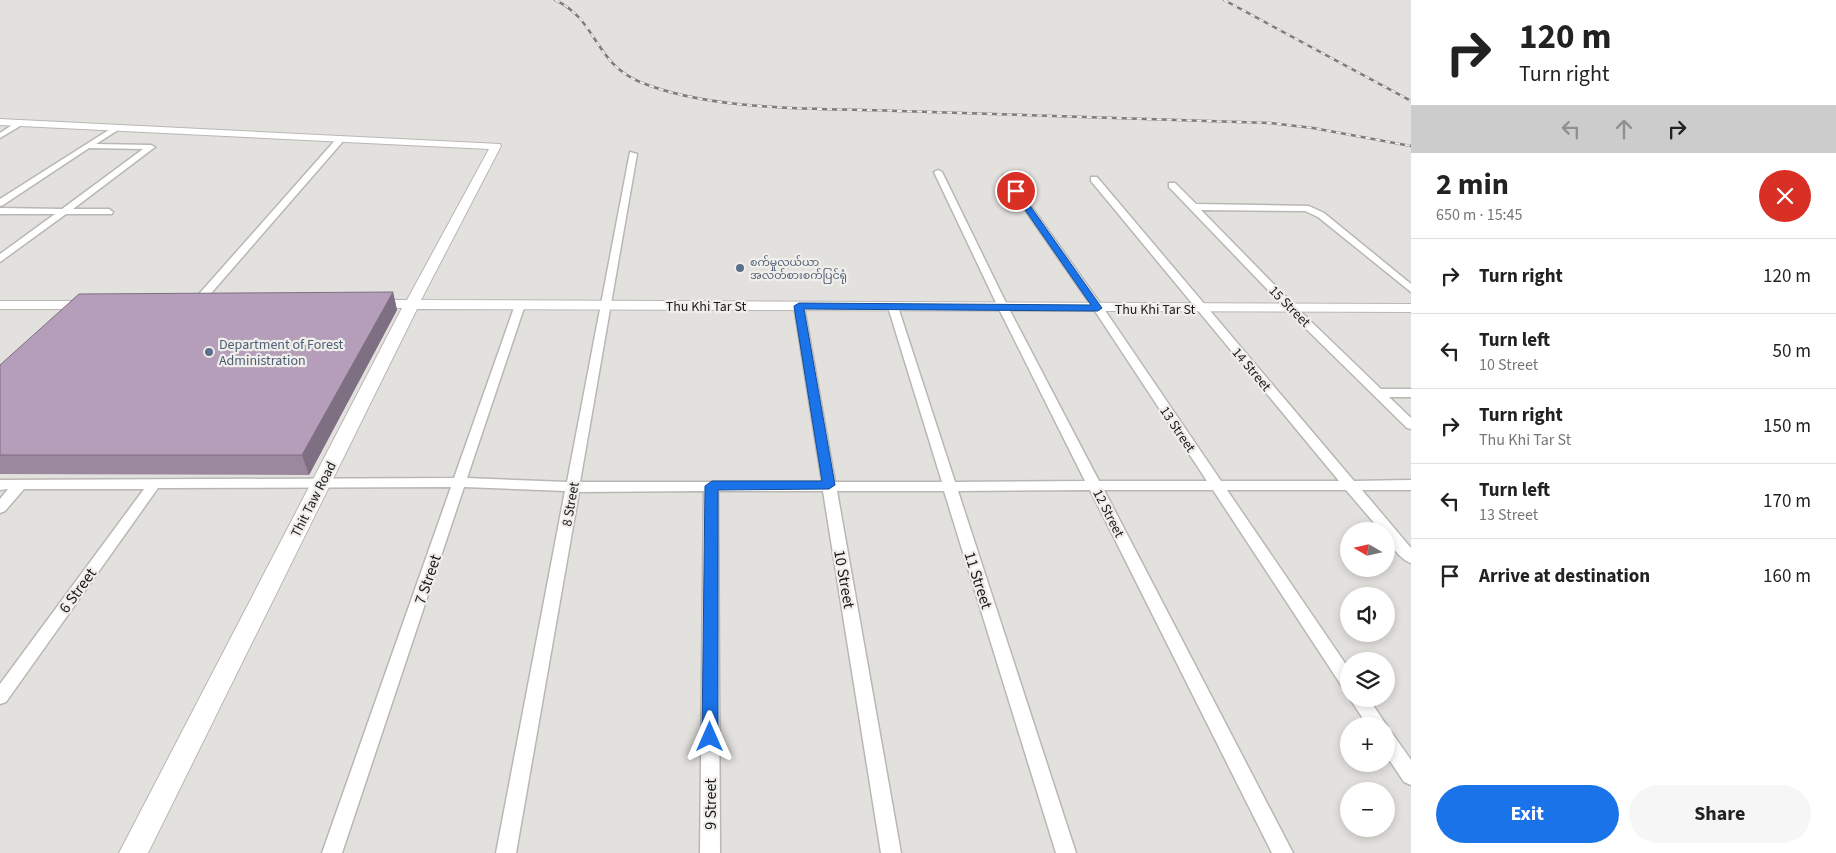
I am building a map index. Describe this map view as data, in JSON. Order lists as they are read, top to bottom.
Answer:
{
  "streets": {
    "street": [
      "Thu Khi Tar St",
      "15 Street",
      "14 Street",
      "13 Street",
      "Thit Taw Road",
      "8 Street",
      "12 Street",
      "7 Street",
      "10 Street",
      "11 Street",
      "6 Street",
      "9 Street"
    ]
  },
  "crossings": [
    ["Thu Khi Tar St", "15 Street"],
    ["Thu Khi Tar St", "14 Street"],
    ["Thu Khi Tar St", "13 Street"],
    ["Thu Khi Tar St", "Thit Taw Road"],
    ["Thu Khi Tar St", "8 Street"],
    ["Thu Khi Tar St", "12 Street"],
    ["Thu Khi Tar St", "7 Street"],
    ["Thu Khi Tar St", "10 Street"],
    ["Thu Khi Tar St", "11 Street"]
  ],
  "places": ["စက်မှုလယ်ယာ အလတ်စားစက်ပြင်ရုံ", "Department of Forest Administration"],
  "north": "left",
  "page": {
    "turn": ["120 m", "Turn right"],
    "heading": ["2 min", "650 m · 15:45"],
    "list": [
      {
        "name": "Turn right",
        "value": "120 m"
      },
      {
        "name": "Turn left",
        "note": "10 Street",
        "value": "50 m"
      },
      {
        "name": "Turn right",
        "note": "Thu Khi Tar St",
        "value": "150 m"
      },
      {
        "name": "Turn left",
        "note": "13 Street",
        "value": "170 m"
      },
      {
        "name": "Arrive at destination",
        "value": "160 m"
      }
    ],
    "map_buttons": ["+", "−"],
    "buttons": ["Exit", "Share"]
  }
}
